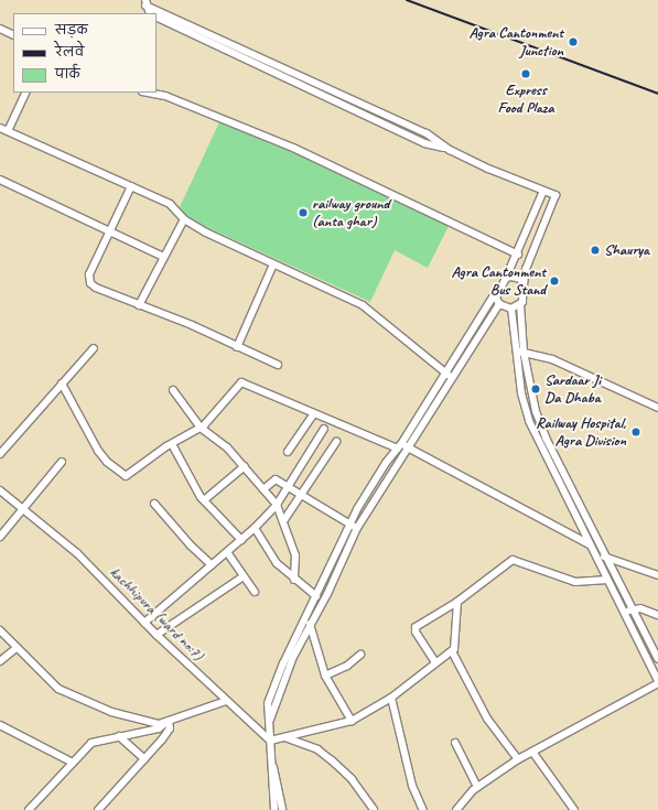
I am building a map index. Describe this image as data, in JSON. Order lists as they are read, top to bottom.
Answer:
{
  "streets": {
    "street": ["kachhipura (ward no:7)"]
  },
  "places": [
    "Agra Cantonment Junction",
    "Express Food Plaza",
    "railway ground (anta ghar)",
    "Shaurya",
    "Agra Cantonment Bus Stand",
    "Sardaar Ji Da Dhaba",
    "Railway Hospital, Agra Division"
  ],
  "legend": ["सड़क", "रेलवे", "पार्क"]
}
